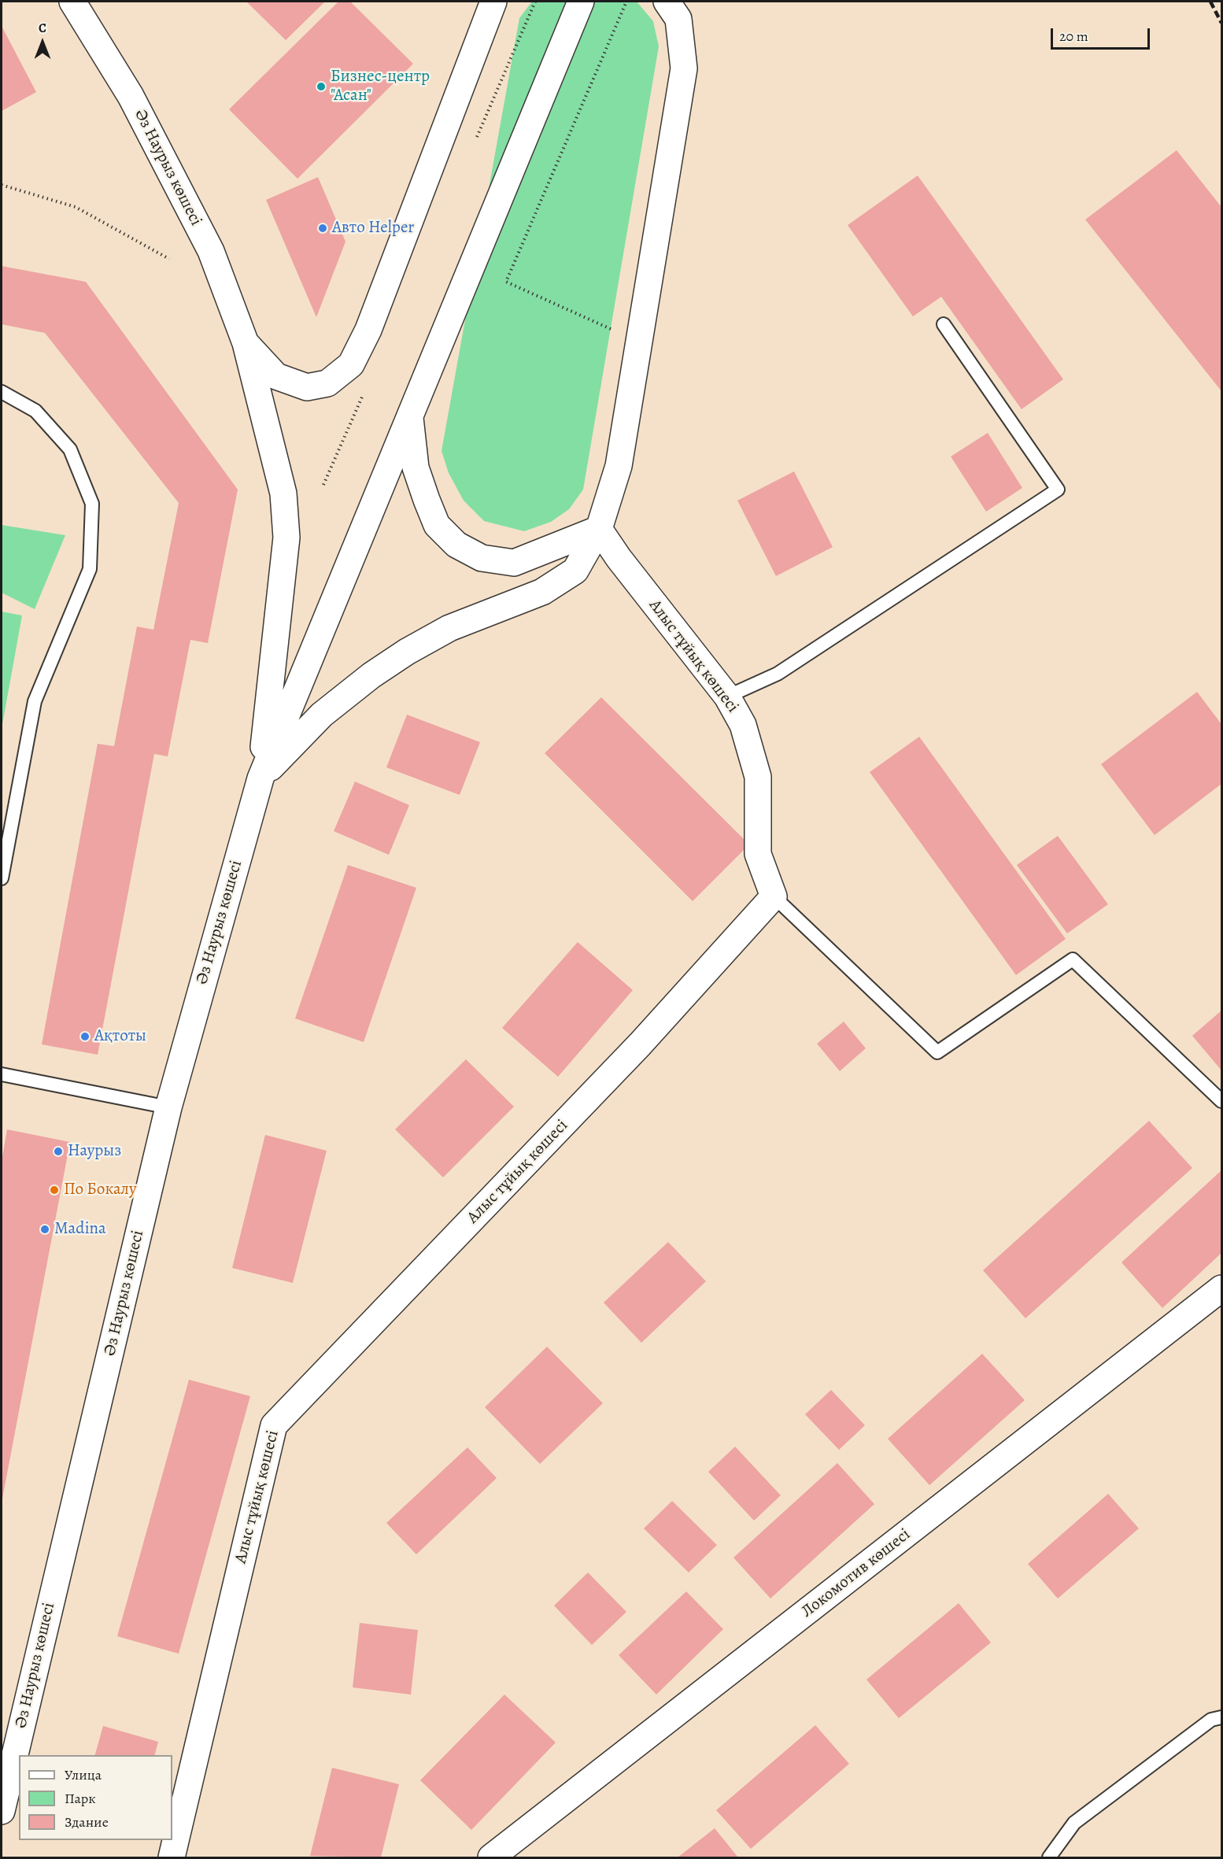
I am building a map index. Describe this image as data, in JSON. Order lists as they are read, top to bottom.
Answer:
{
  "streets": {
    "street": ["Әз Наурыз көшесі", "Алыс тұйық көшесі", "Локомотив көшесі"]
  },
  "places": [
    "Бизнес-центр \"Асан\"",
    "Авто Helper",
    "Ақтоты",
    "Наурыз",
    "По Бокалу",
    "Madina"
  ],
  "legend": ["Улица", "Парк", "Здание"],
  "scale_bar": "20 m",
  "north": "top"
}
